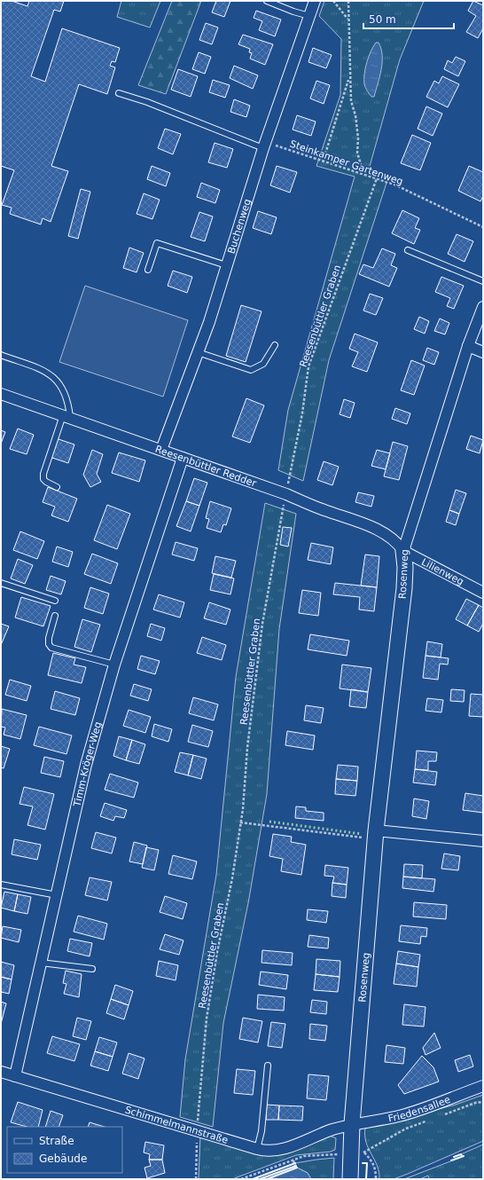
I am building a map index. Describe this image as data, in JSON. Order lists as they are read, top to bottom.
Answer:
{
  "streets": {
    "street": [
      "Buchenweg",
      "Reesenbüttler Redder",
      "Lilienweg",
      "Rosenweg",
      "Timm-Kröger-Weg",
      "Friedensallee",
      "Schimmelmannstraße"
    ],
    "path": ["Steinkamper Gartenweg", "Reesenbüttler Graben"]
  },
  "crossings": [
    ["Steinkamper Gartenweg", "Buchenweg"],
    ["Steinkamper Gartenweg", "Reesenbüttler Graben"],
    ["Buchenweg", "Reesenbüttler Redder"],
    ["Reesenbüttler Graben", "Reesenbüttler Redder"],
    ["Reesenbüttler Graben", "Schimmelmannstraße"],
    ["Reesenbüttler Redder", "Lilienweg"],
    ["Reesenbüttler Redder", "Rosenweg"],
    ["Reesenbüttler Redder", "Timm-Kröger-Weg"],
    ["Lilienweg", "Rosenweg"],
    ["Rosenweg", "Friedensallee"],
    ["Rosenweg", "Schimmelmannstraße"],
    ["Timm-Kröger-Weg", "Schimmelmannstraße"],
    ["Friedensallee", "Schimmelmannstraße"]
  ],
  "legend": ["Straße", "Gebäude"],
  "scale_bar": "50 m"
}
